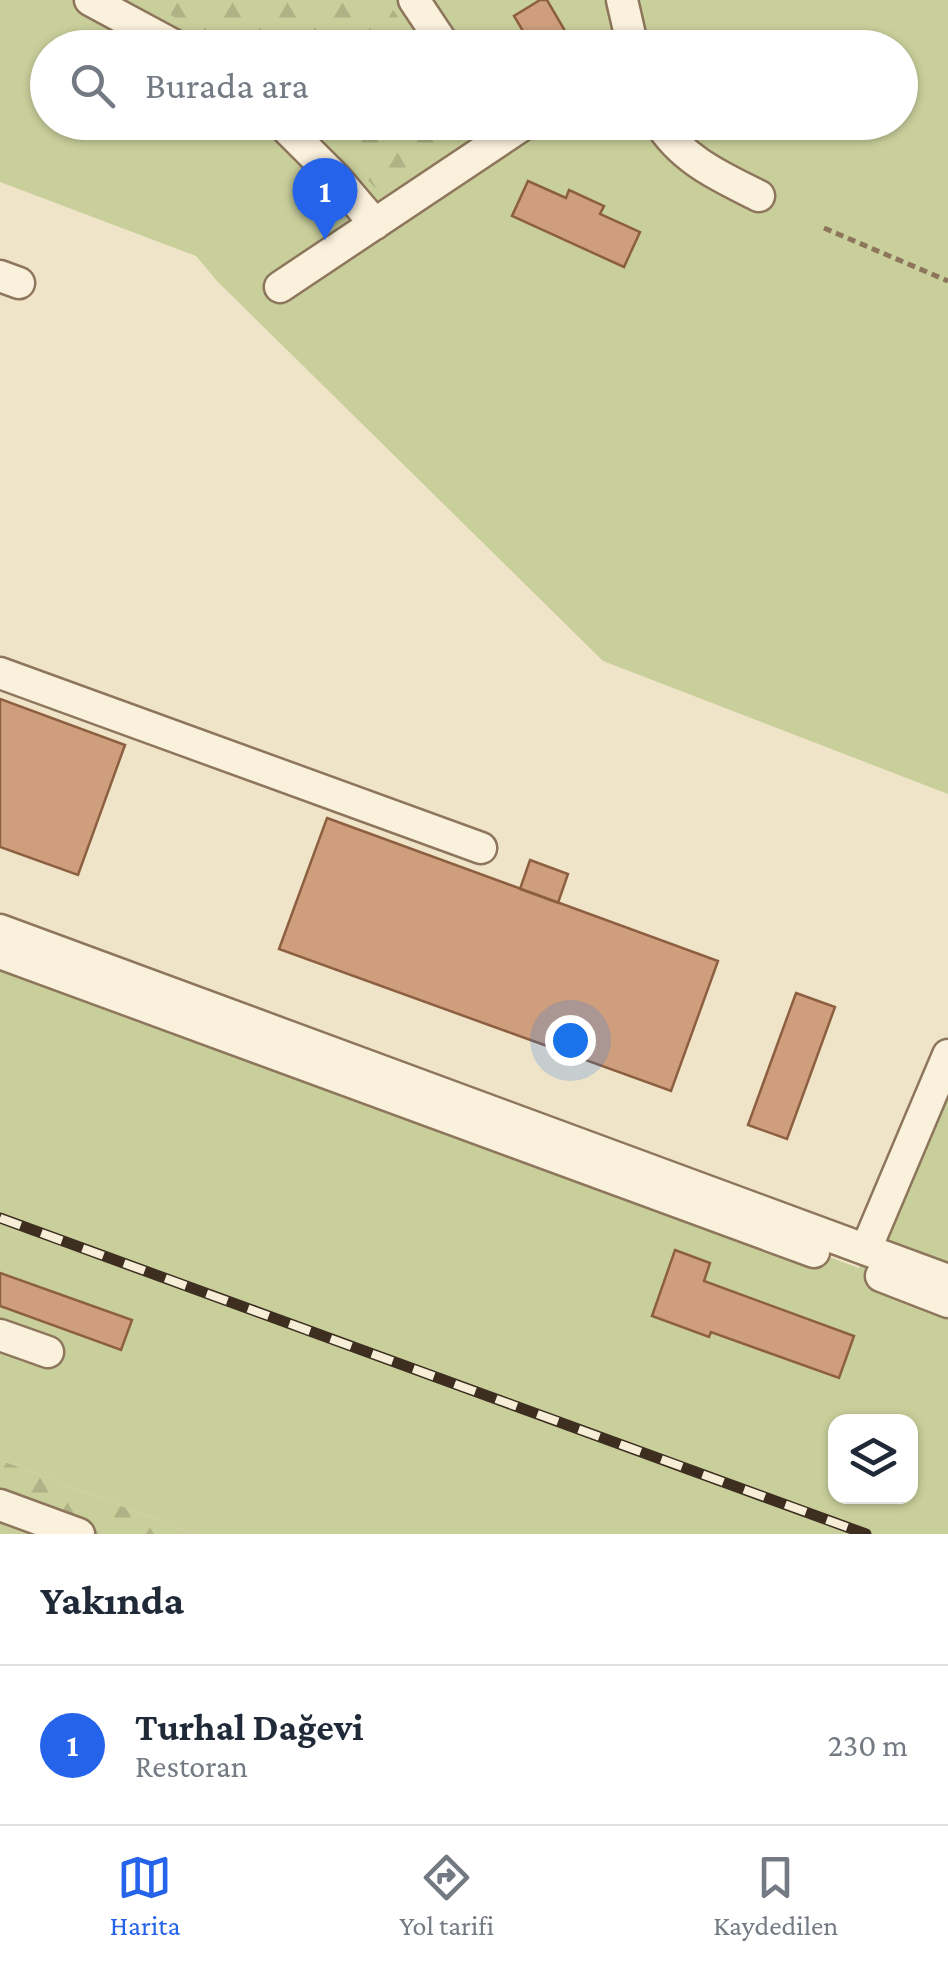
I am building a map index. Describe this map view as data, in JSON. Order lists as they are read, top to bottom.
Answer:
{
  "page": {
    "search": "Burada ara",
    "pins": "1",
    "heading": "Yakında",
    "list": [
      {
        "mark": "1",
        "name": "Turhal Dağevi",
        "note": "Restoran",
        "value": "230 m"
      }
    ],
    "nav": ["Harita", "Yol tarifi", "Kaydedilen"]
  }
}
